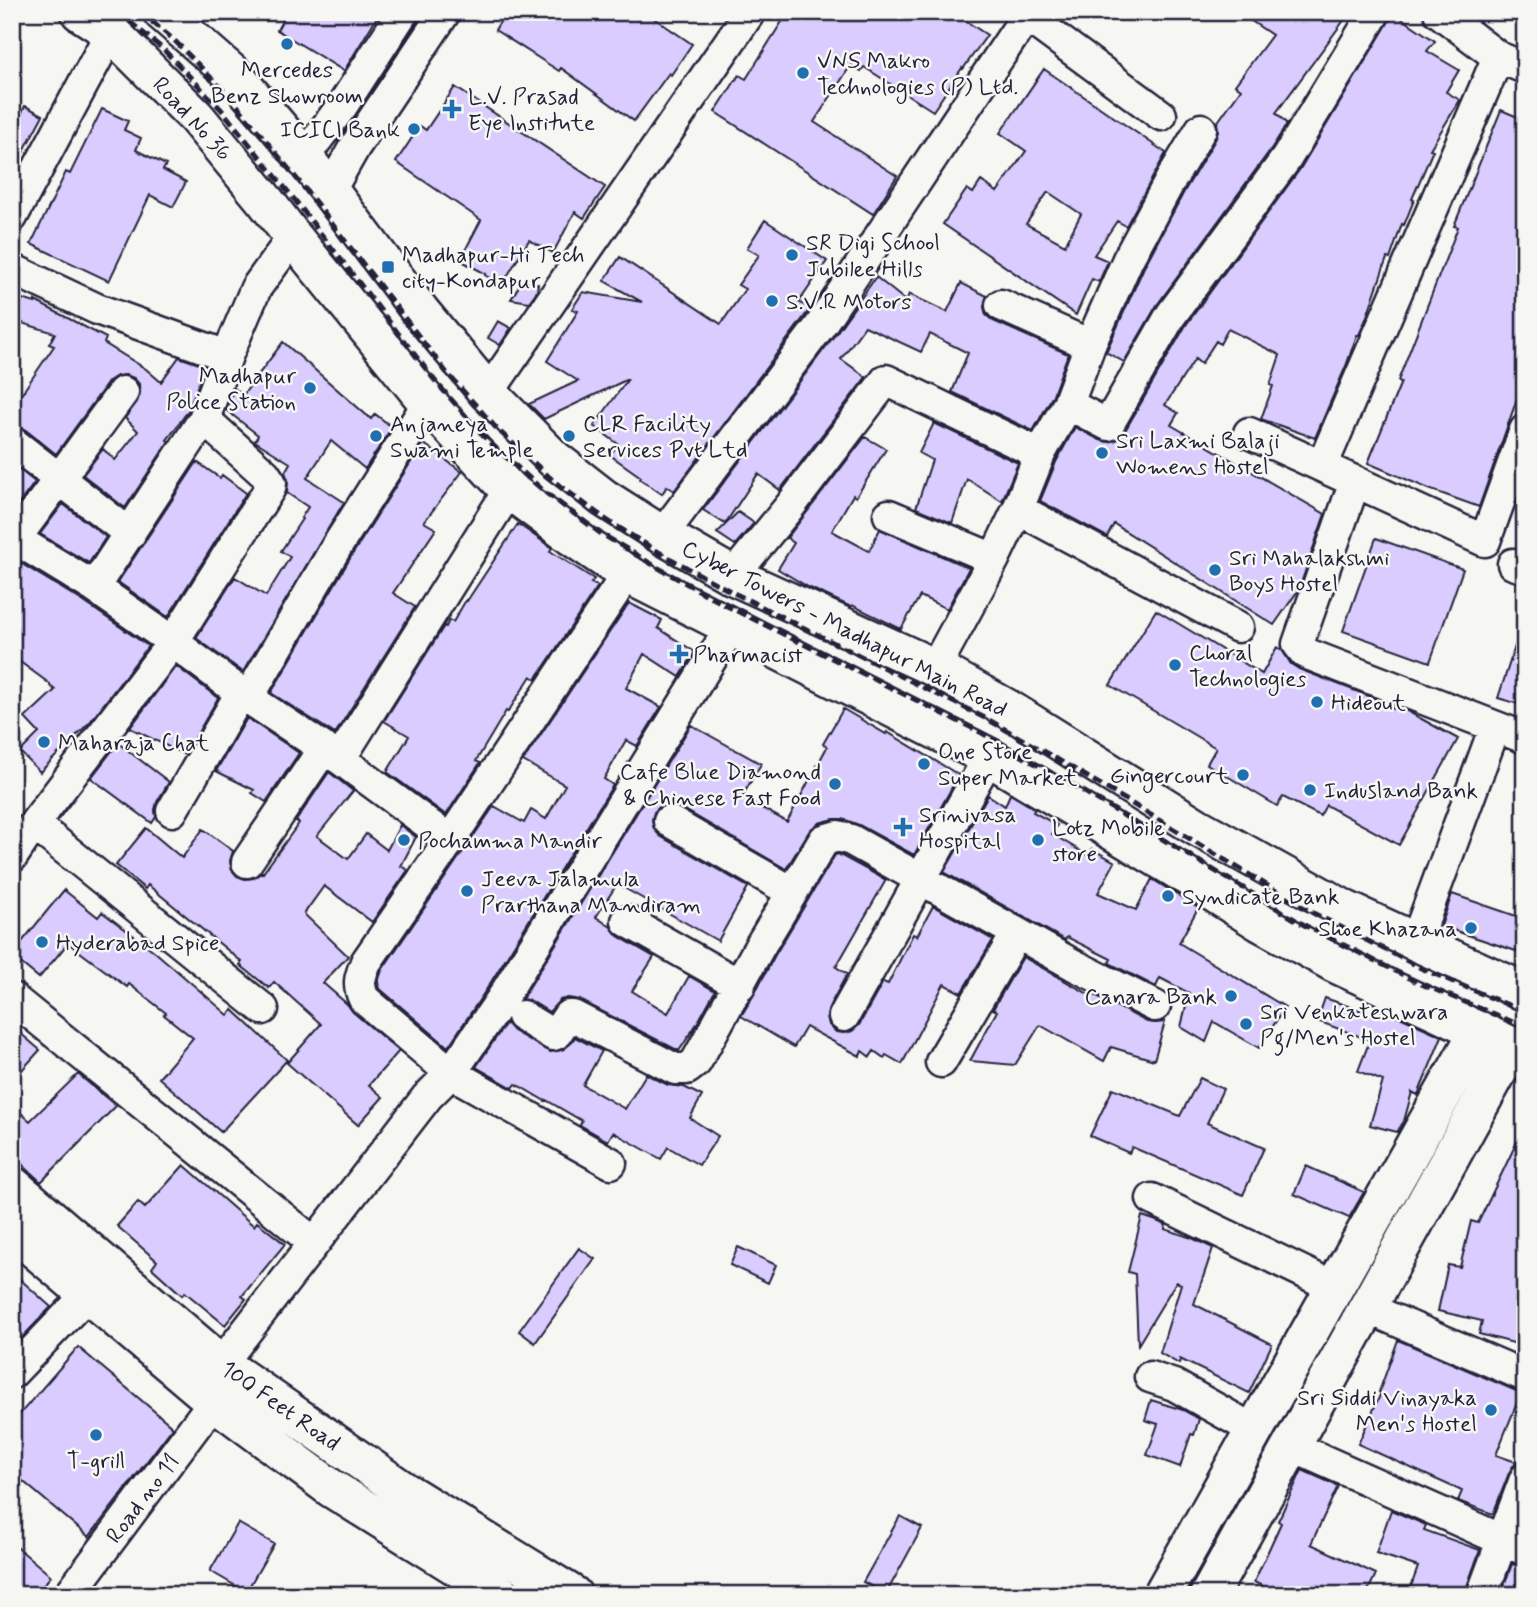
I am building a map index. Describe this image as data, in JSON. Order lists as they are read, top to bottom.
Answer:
{
  "streets": {
    "main road": ["Road No 36", "Cyber Towers - Madhapur Main Road", "100 Feet Road"],
    "street": ["Road no 11"]
  },
  "crossings": [
    ["100 Feet Road", "Road no 11"]
  ],
  "places": {
    "other": [
      "Mercedes Benz Showroom",
      "VNS Makro Technologies (P) Ltd.",
      "ICICI Bank",
      "SR Digi School Jubilee Hills",
      "S.V.R Motors",
      "Madhapur Police Station",
      "Anjaneya Swami Temple",
      "CLR Facility Services Pvt Ltd",
      "Sri Laxmi Balaji Womens Hostel",
      "Sri Mahalakshmi Boys Hostel",
      "Choral Technologies",
      "Hideout",
      "Maharaja Chat",
      "One Store Super Market",
      "Gingercourt",
      "Cafe Blue Diamond & Chinese Fast Food",
      "Indusland Bank",
      "Pochamma Mandir",
      "Lotz Mobile store",
      "Jeeva Jalamula Prarthana Mandiram",
      "Syndicate Bank",
      "Shoe Khazana",
      "Hyderabad Spice",
      "Canara Bank",
      "Sri Venkateshwara Pg/Men's Hostel",
      "Sri Siddi Vinayaka Men's Hostel",
      "T-grill"
    ],
    "health": ["L.V. Prasad Eye Institute", "Pharmacist", "Srinivasa Hospital"],
    "transit": ["Madhapur-Hi Tech city-Kondapur"]
  }
}
